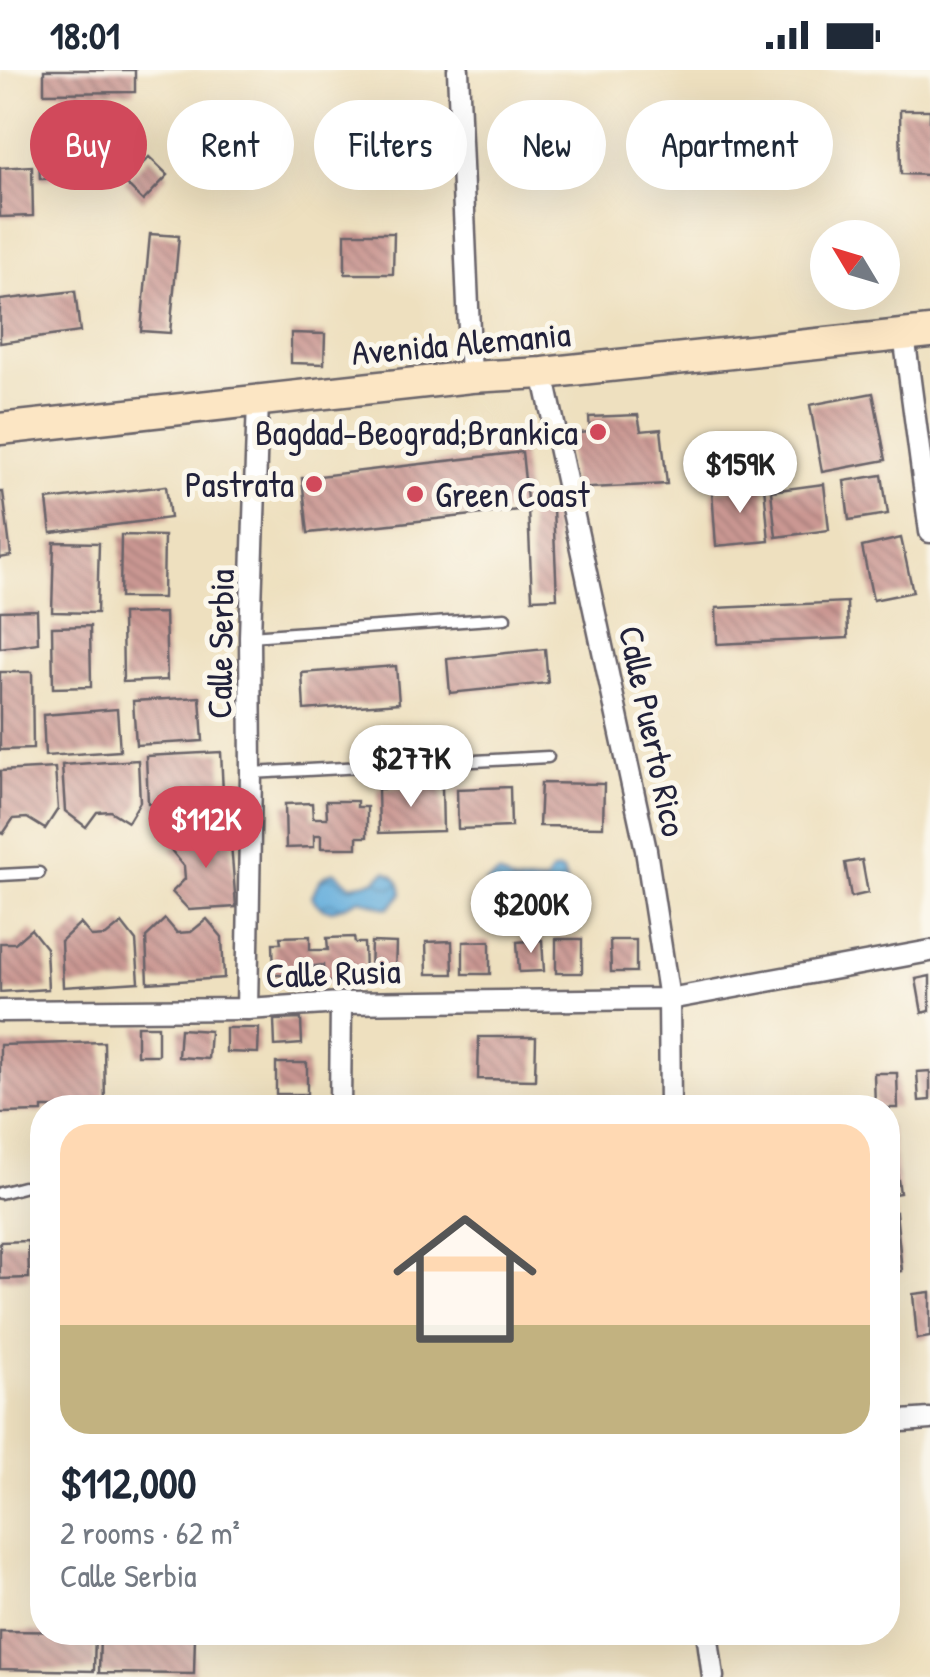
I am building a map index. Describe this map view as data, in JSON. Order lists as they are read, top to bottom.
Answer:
{
  "streets": {
    "street": [
      "Avenida Alemania",
      "Calle Serbia",
      "Calle Puerto Rico",
      "Calle Rusia"
    ]
  },
  "crossings": [
    ["Avenida Alemania", "Calle Serbia"],
    ["Avenida Alemania", "Calle Puerto Rico"],
    ["Calle Serbia", "Calle Rusia"],
    ["Calle Puerto Rico", "Calle Rusia"]
  ],
  "places": ["Bagdad-Beograd;Brankica", "Pastrata", "Green Coast"],
  "north": "top left",
  "page": {
    "status": "18:01",
    "chip": [
      "Buy",
      "Rent",
      "Filters",
      "New",
      "Apartment"
    ],
    "price": [
      "$159K",
      "$277K",
      "$112K",
      "$200K"
    ],
    "list": [
      {
        "name": "$112,000",
        "note": "2 rooms · 62 m² · Calle Serbia"
      }
    ]
  }
}
